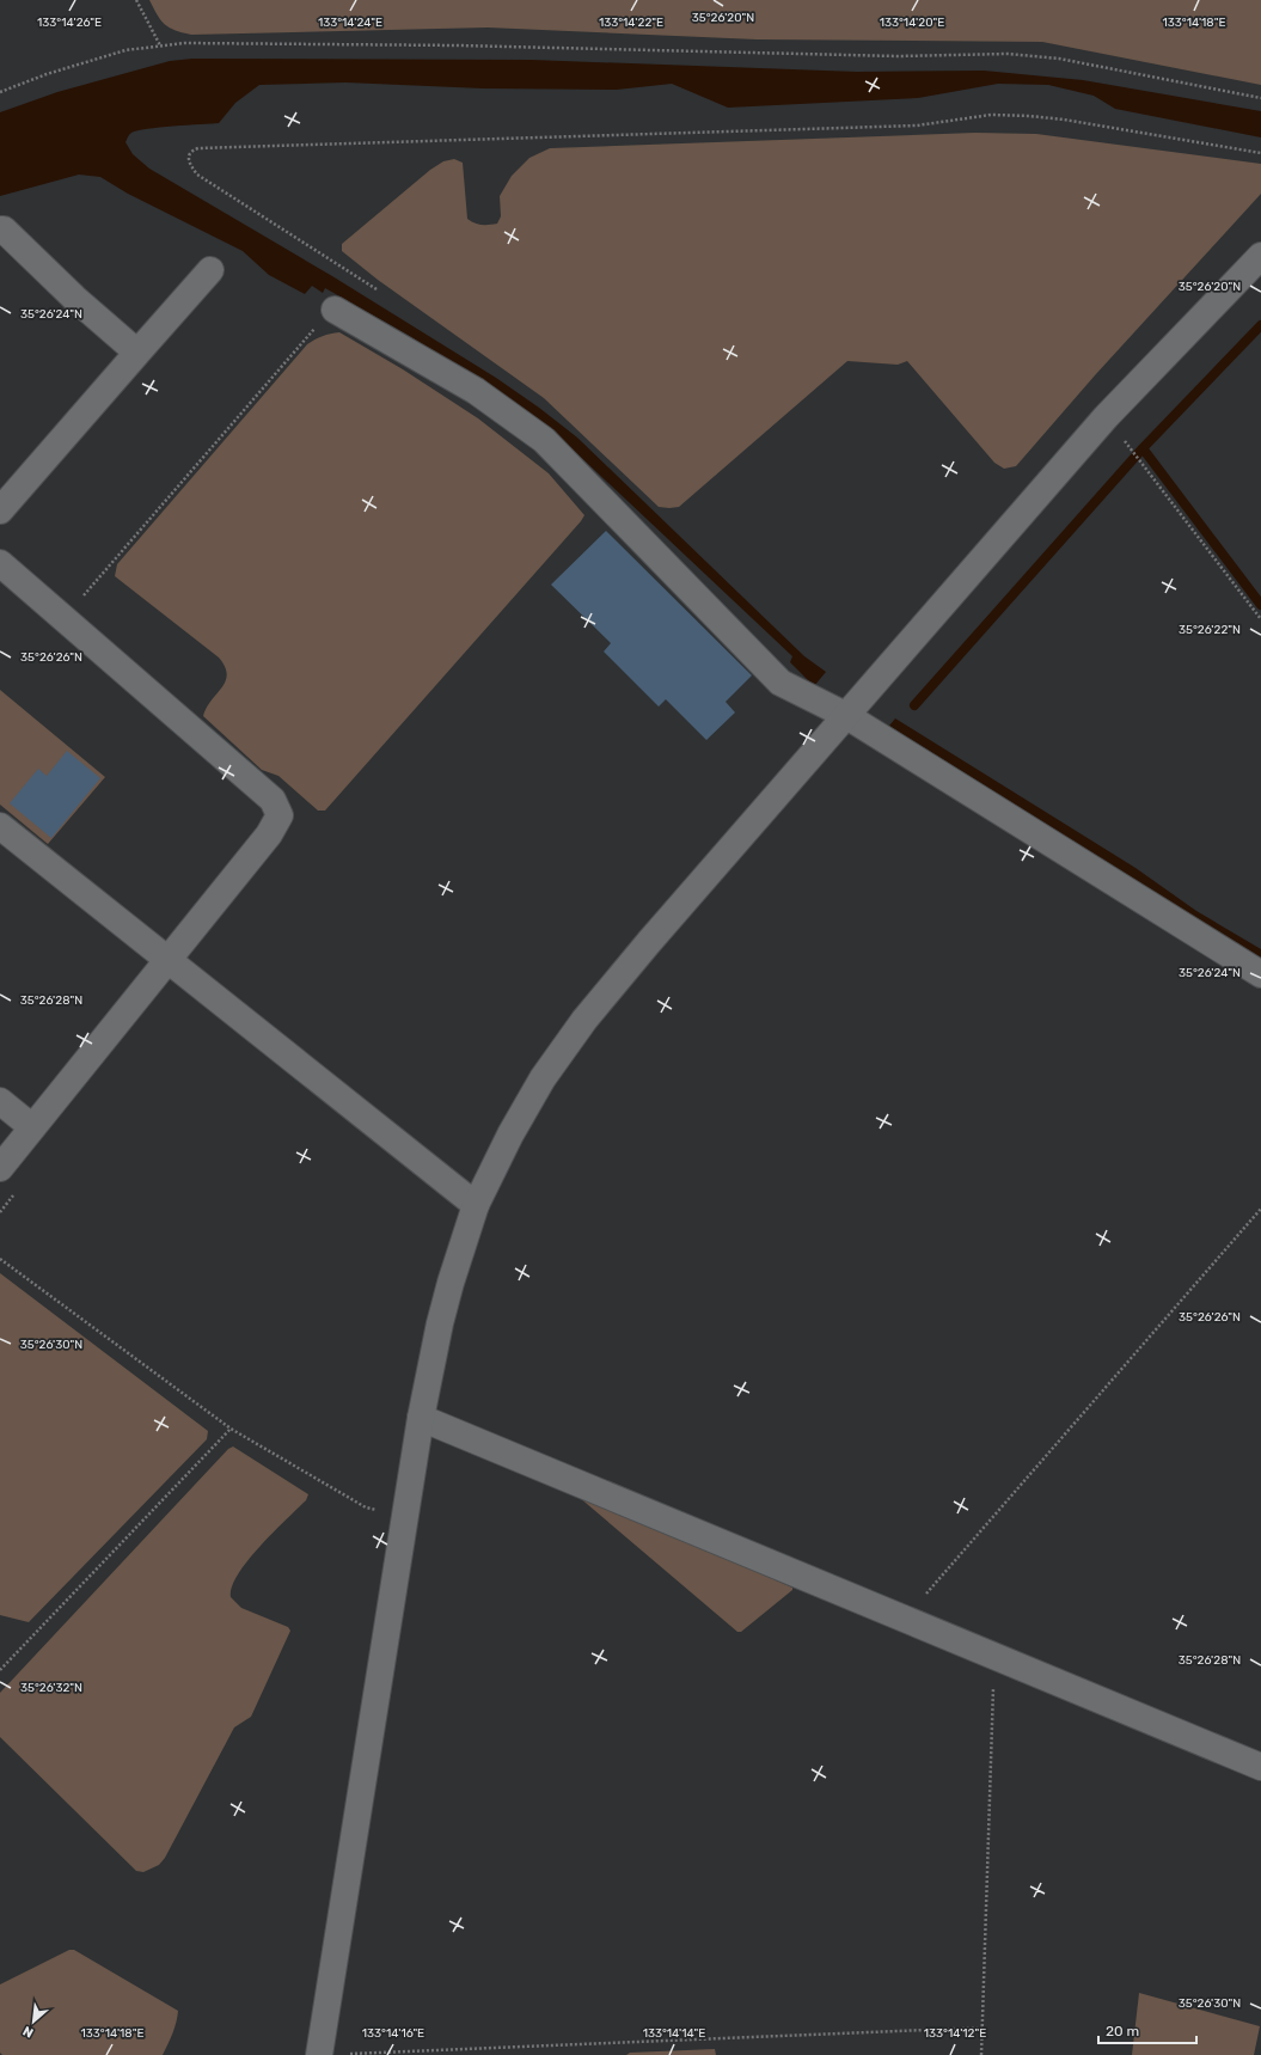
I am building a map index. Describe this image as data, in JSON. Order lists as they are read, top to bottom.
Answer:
{
  "scale_bar": "20 m",
  "north": "bottom left",
  "coordinates": [
    "35°26'20\"N",
    "133°14'26\"E",
    "133°14'24\"E",
    "133°14'22\"E",
    "133°14'20\"E",
    "133°14'18\"E",
    "35°26'24\"N",
    "35°26'22\"N",
    "35°26'26\"N",
    "35°26'28\"N",
    "35°26'30\"N",
    "35°26'32\"N",
    "133°14'16\"E",
    "133°14'14\"E",
    "133°14'12\"E"
  ]
}
